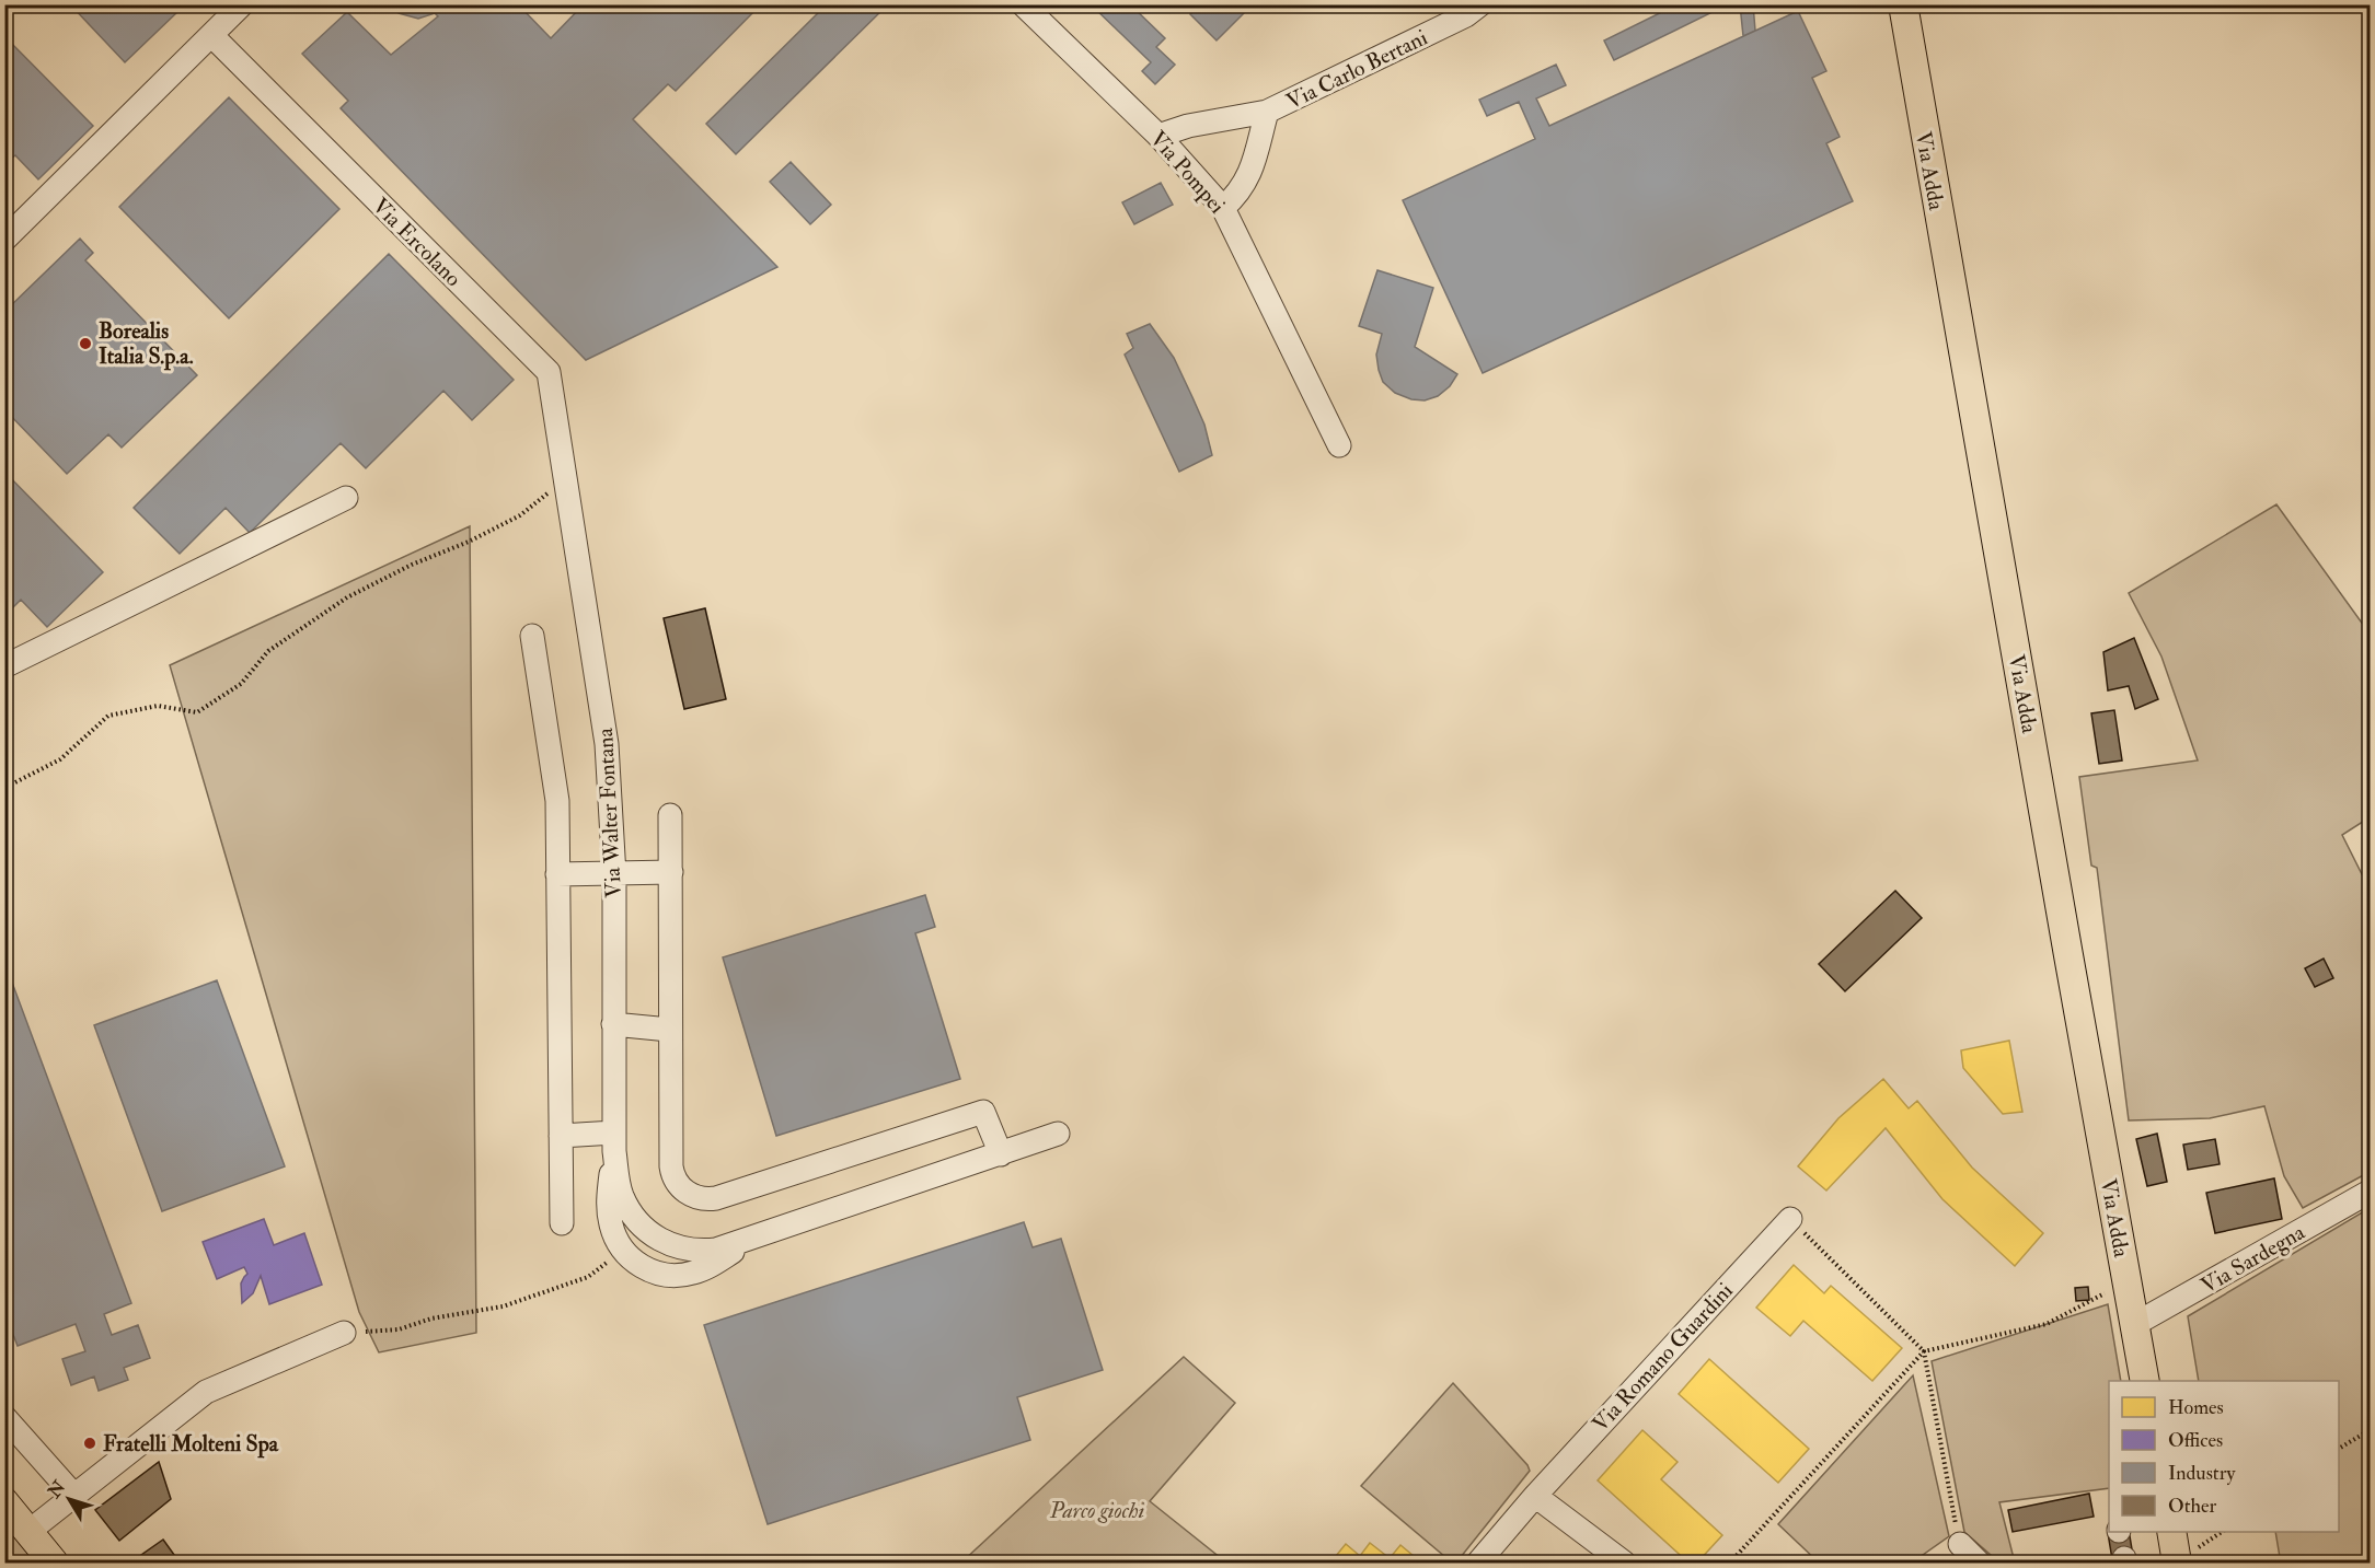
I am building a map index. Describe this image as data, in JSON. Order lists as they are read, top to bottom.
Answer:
{
  "streets": {
    "main road": ["Via Adda"],
    "street": [
      "Via Carlo Bertani",
      "Via Pompei",
      "Via Ercolano",
      "Via Walter Fontana",
      "Via Sardegna",
      "Via Romano Guardini"
    ]
  },
  "crossings": [
    ["Via Carlo Bertani", "Via Pompei"],
    ["Via Adda", "Via Sardegna"],
    ["Via Ercolano", "Via Walter Fontana"]
  ],
  "parks": ["Parco giochi"],
  "places": ["Borealis Italia S.p.a.", "Fratelli Molteni Spa"],
  "legend": [
    "Homes",
    "Offices",
    "Industry",
    "Other"
  ],
  "north": "top left"
}
